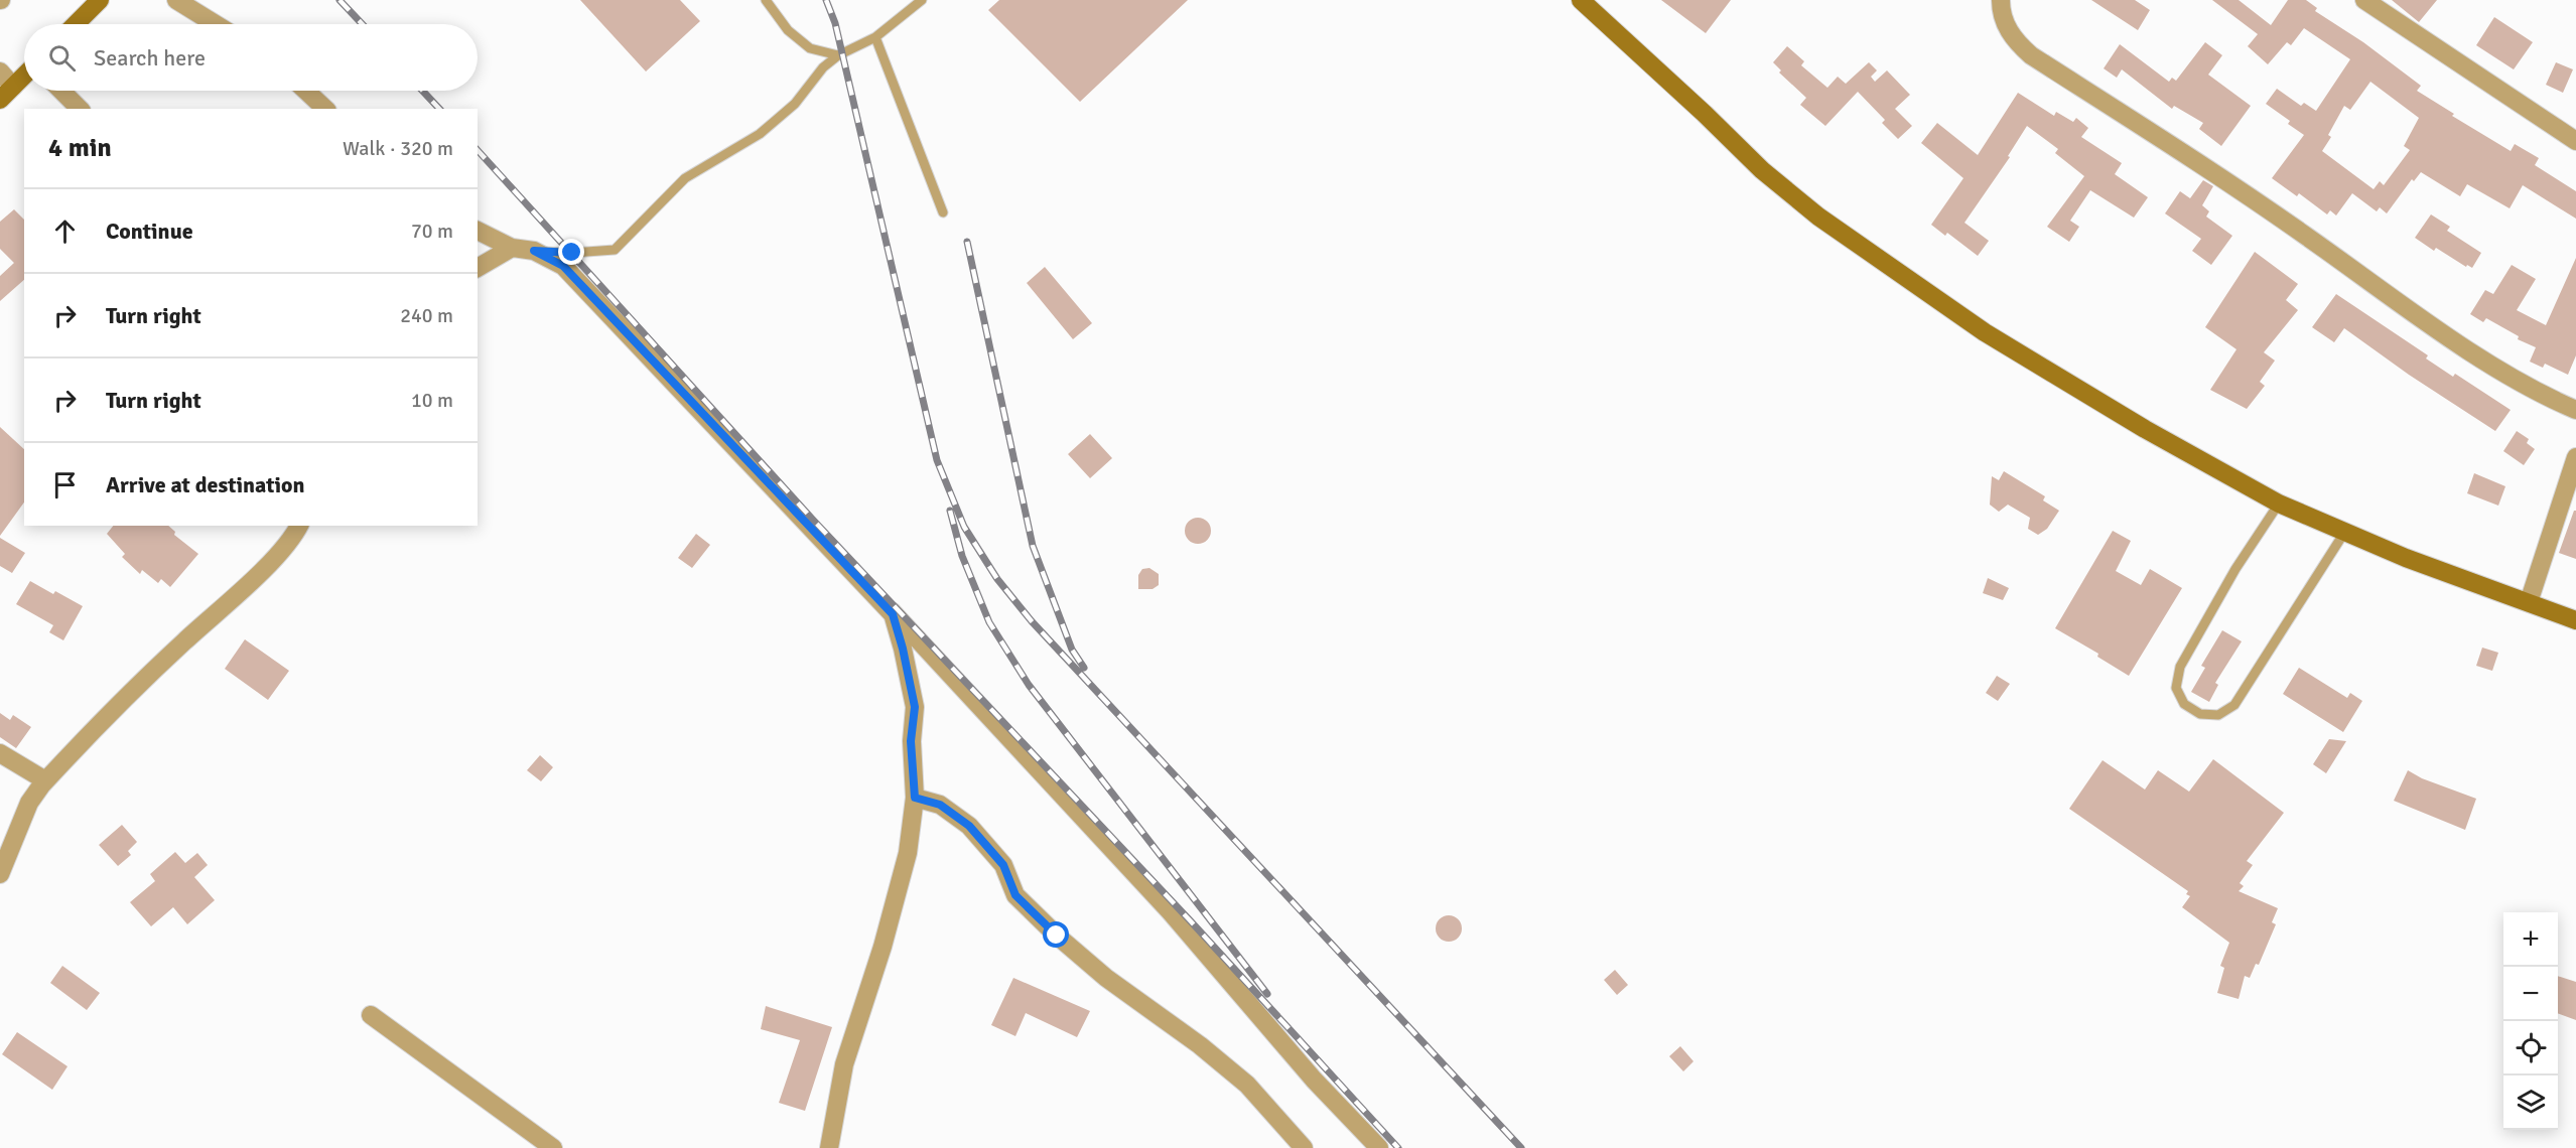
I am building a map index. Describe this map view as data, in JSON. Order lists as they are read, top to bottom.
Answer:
{
  "page": {
    "search": "Search here",
    "heading": ["4 min", "Walk · 320 m"],
    "list": [
      ["Continue", "70 m"],
      ["Turn right", "240 m"],
      ["Turn right", "10 m"],
      "Arrive at destination"
    ],
    "map_buttons": ["+", "−"]
  }
}
